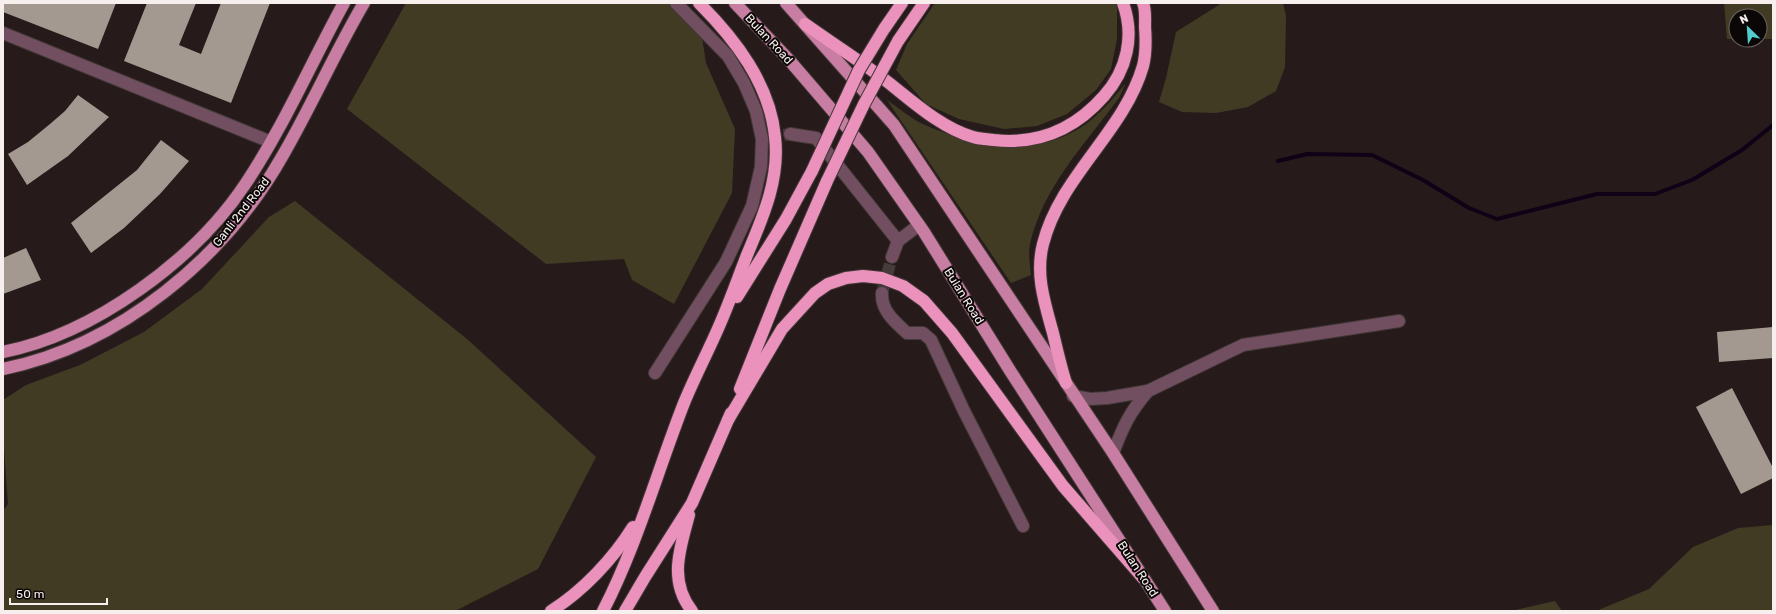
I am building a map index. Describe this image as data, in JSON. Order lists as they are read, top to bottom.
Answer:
{
  "streets": {
    "main road": ["Bulan Road", "Ganli 2nd Road"]
  },
  "scale_bar": "50 m",
  "north": "top left"
}
